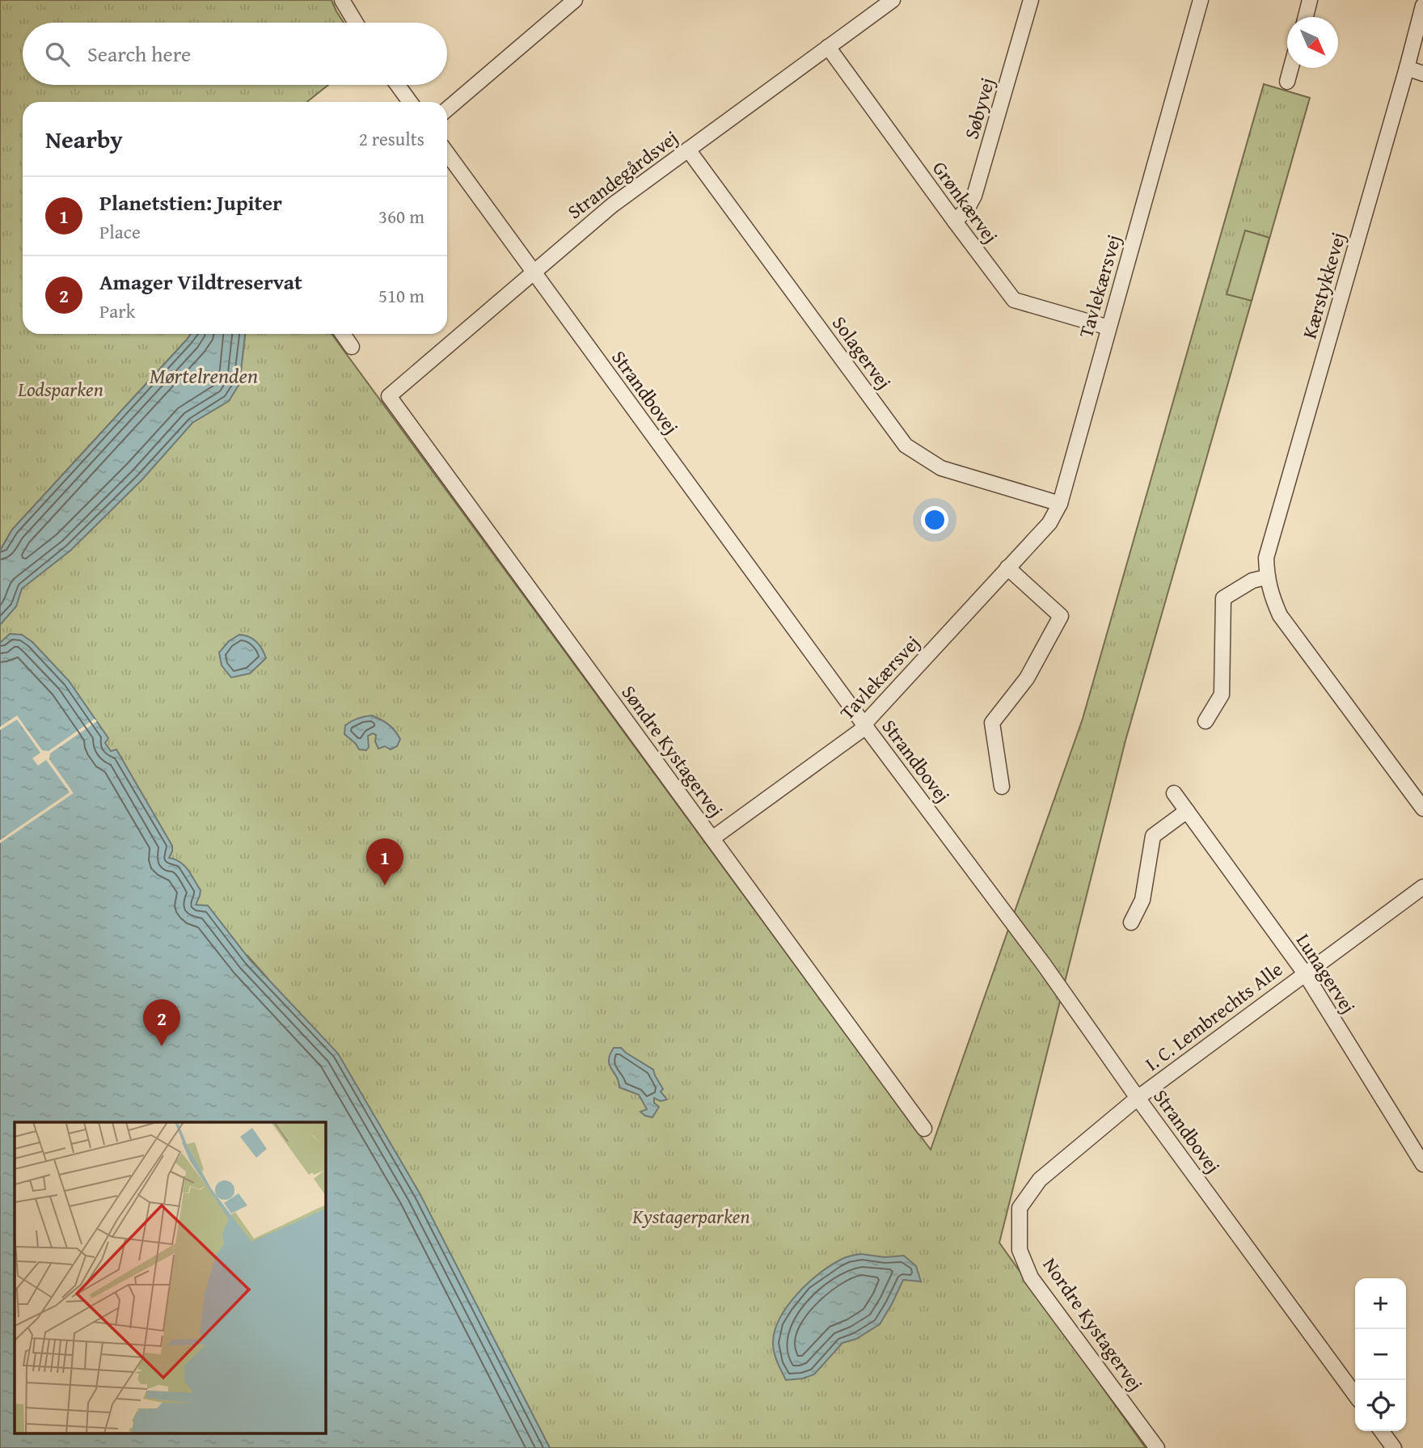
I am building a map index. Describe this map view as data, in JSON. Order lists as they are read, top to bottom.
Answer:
{
  "streets": {
    "street": [
      "Søbyvej",
      "Strandegårdsvej",
      "Grønkærvej",
      "Kærstykkevej",
      "Tavlekærsvej",
      "Solagervej",
      "Strandbovej",
      "Søndre Kystagervej",
      "Lunagervej",
      "I. C. Lembrechts Alle",
      "Nordre Kystagervej"
    ]
  },
  "crossings": [
    ["Søbyvej", "Grønkærvej"],
    ["Strandegårdsvej", "Grønkærvej"],
    ["Strandegårdsvej", "Solagervej"],
    ["Strandegårdsvej", "Strandbovej"],
    ["Strandegårdsvej", "Søndre Kystagervej"],
    ["Grønkærvej", "Tavlekærsvej"],
    ["Tavlekærsvej", "Solagervej"],
    ["Tavlekærsvej", "Strandbovej"],
    ["Tavlekærsvej", "Søndre Kystagervej"],
    ["Strandbovej", "I. C. Lembrechts Alle"],
    ["Strandbovej", "Nordre Kystagervej"],
    ["Lunagervej", "I. C. Lembrechts Alle"],
    ["I. C. Lembrechts Alle", "Nordre Kystagervej"]
  ],
  "water": ["Mørtelrenden"],
  "parks": ["Lodsparken", "Kystagerparken"],
  "north": "bottom right",
  "page": {
    "search": "Search here",
    "heading": ["Nearby", "2 results"],
    "list": [
      {
        "mark": "1",
        "name": "Planetstien: Jupiter",
        "note": "Place",
        "value": "360 m"
      },
      {
        "mark": "2",
        "name": "Amager Vildtreservat",
        "note": "Park",
        "value": "510 m"
      }
    ],
    "pins": ["1", "2"],
    "map_buttons": ["+", "−"]
  }
}
